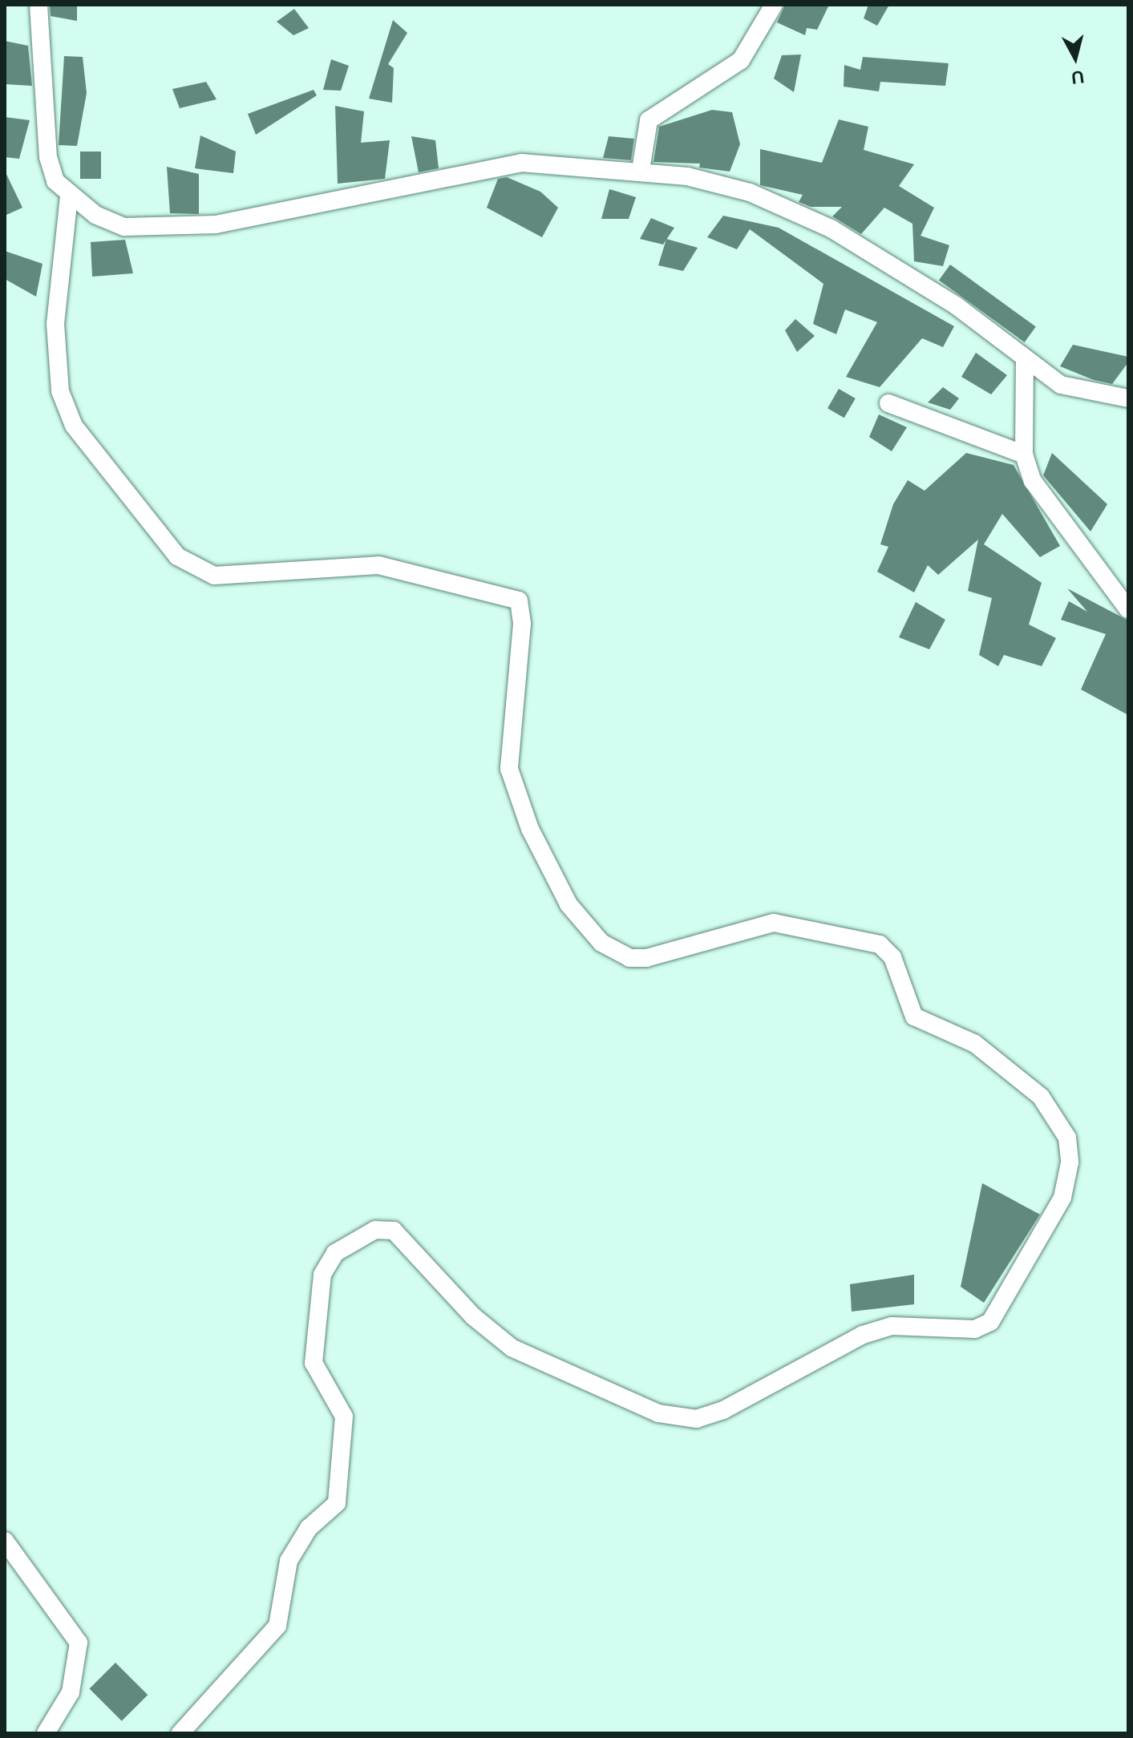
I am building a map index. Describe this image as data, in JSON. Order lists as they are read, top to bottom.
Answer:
{
  "north": "bottom"
}
